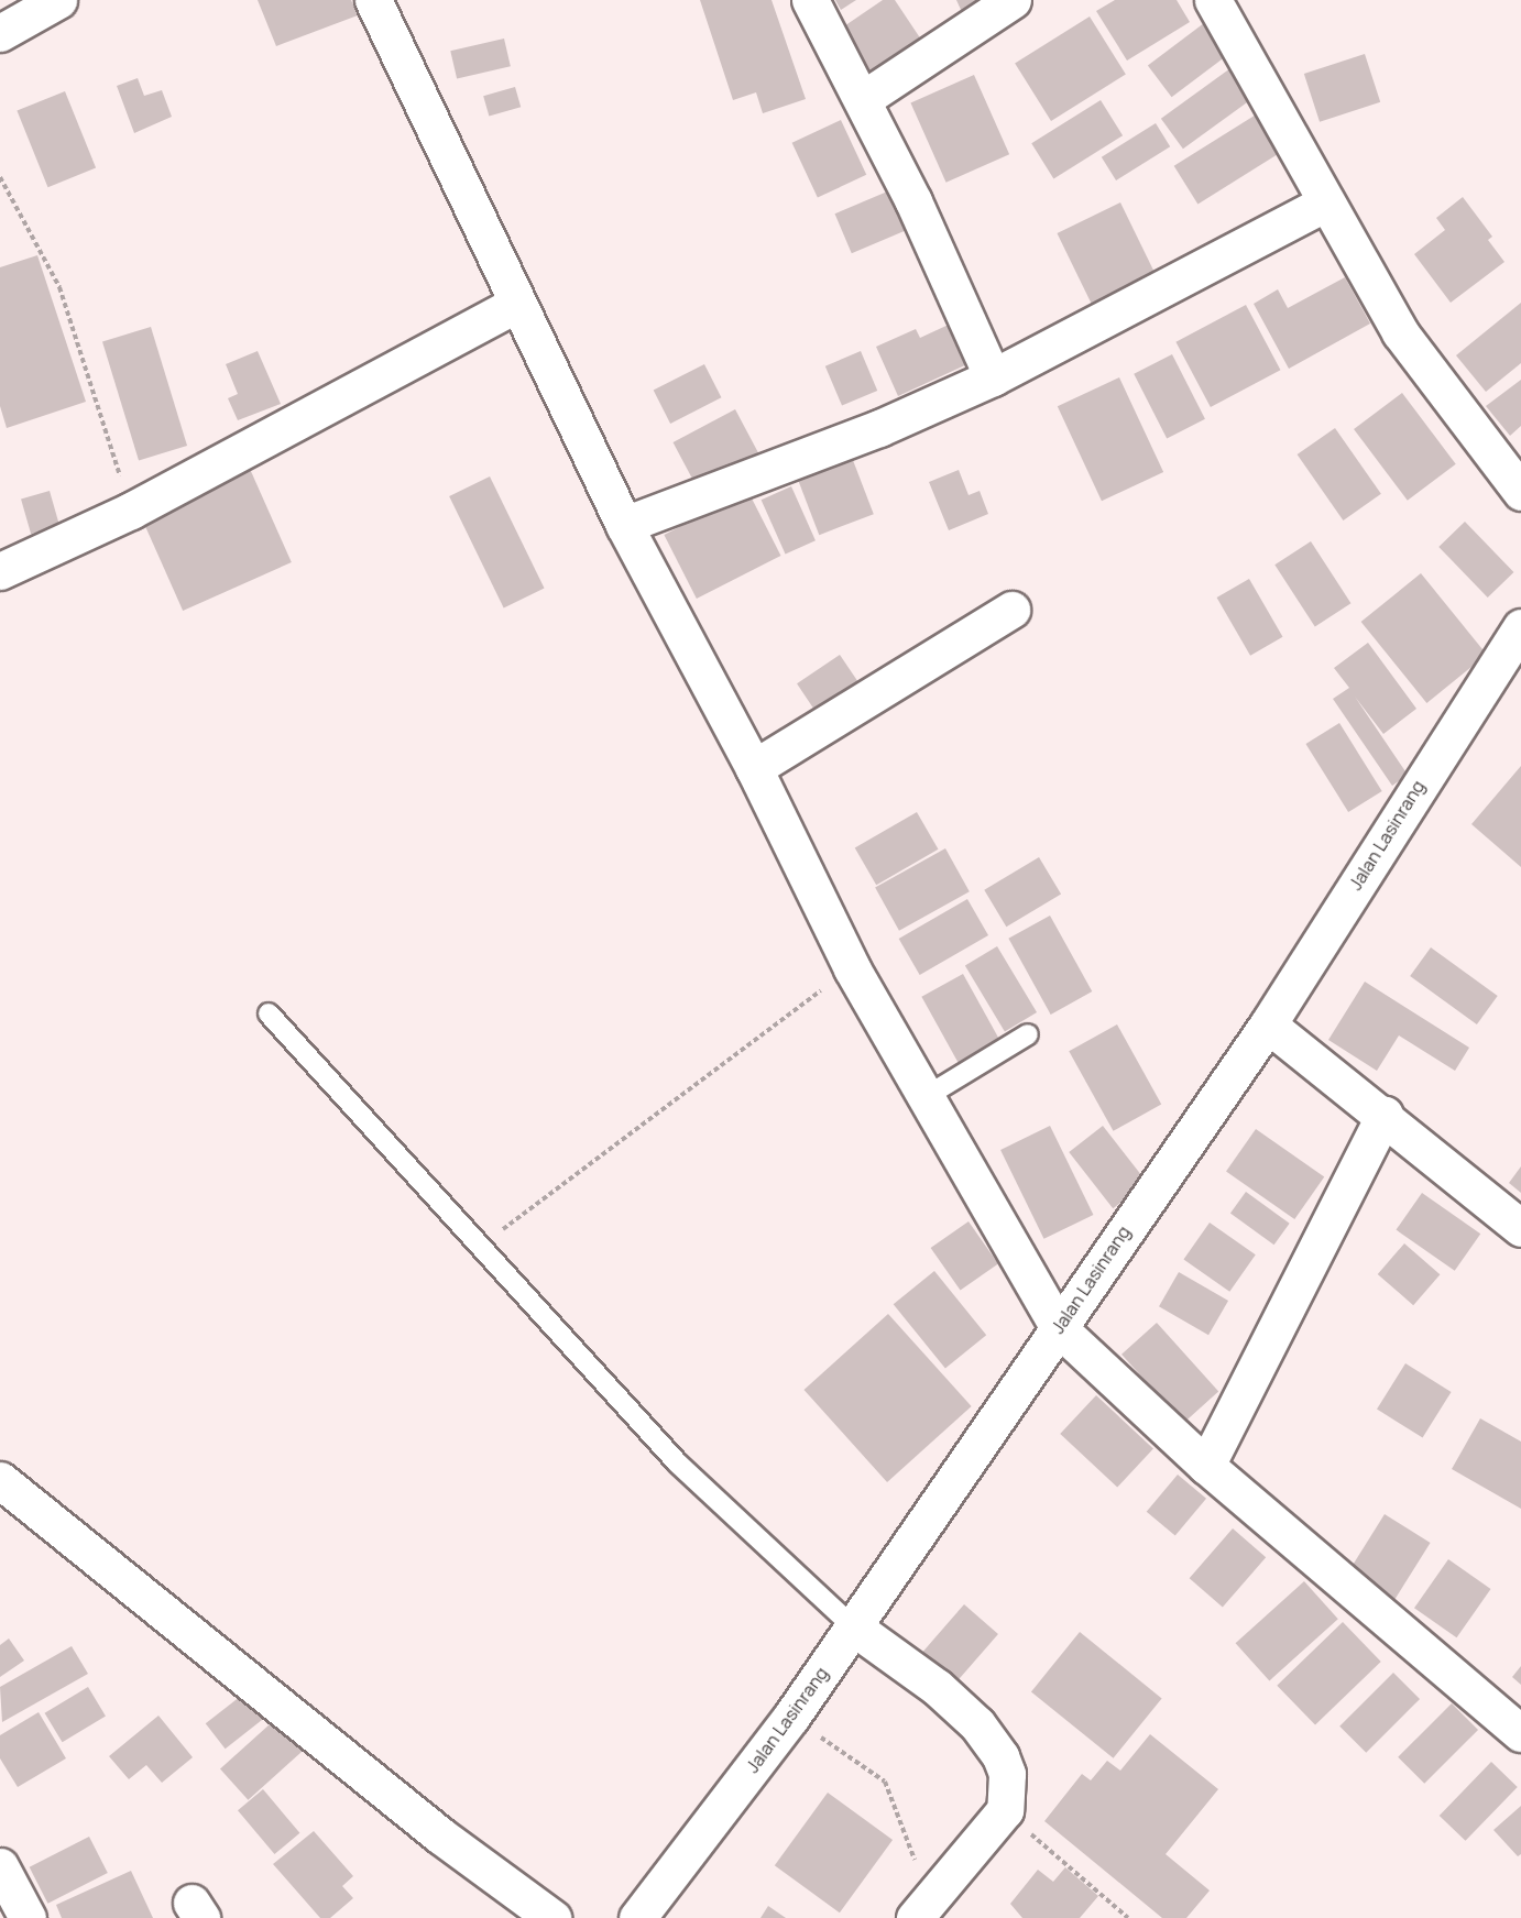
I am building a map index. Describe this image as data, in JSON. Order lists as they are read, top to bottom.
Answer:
{
  "streets": {
    "street": ["Jalan Lasinrang"]
  }
}
